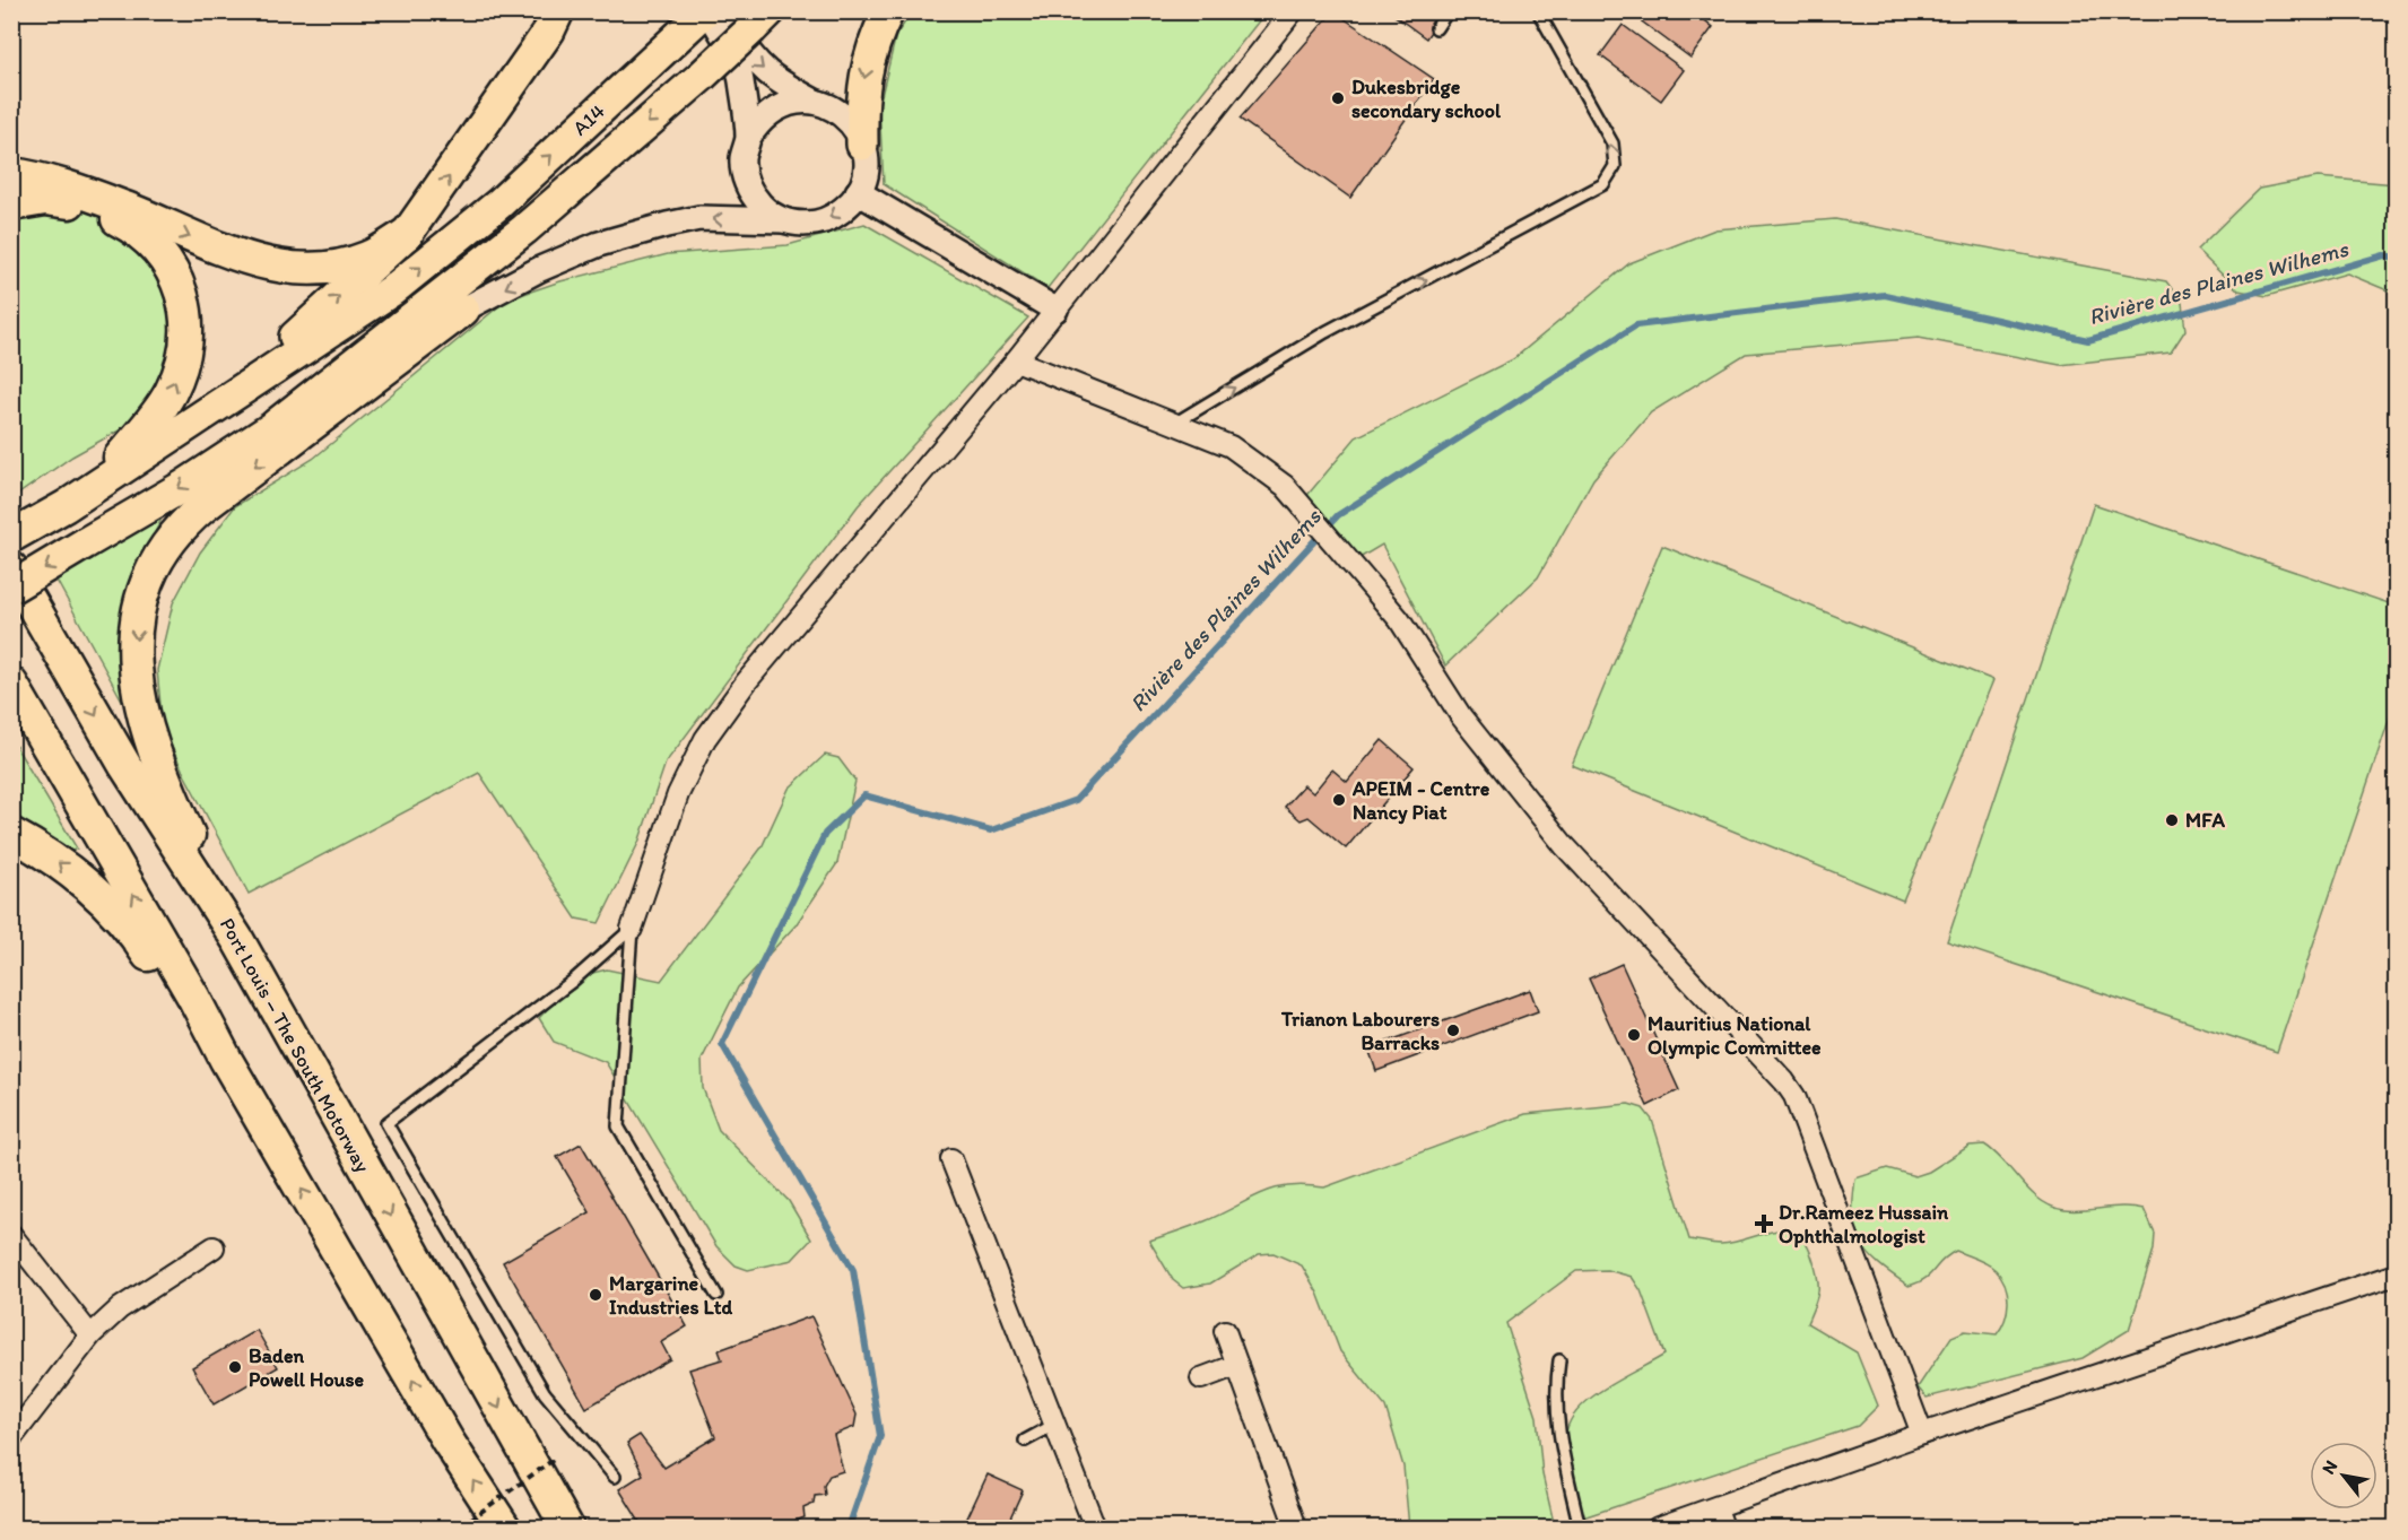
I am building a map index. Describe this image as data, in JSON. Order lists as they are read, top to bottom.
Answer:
{
  "streets": {
    "highway": ["Port Louis – The South Motorway"],
    "main road": ["A14"]
  },
  "water": ["Rivière des Plaines Wilhems"],
  "places": {
    "other": [
      "Dukesbridge secondary school",
      "APEIM - Centre Nancy Piat",
      "MFA",
      "Trianon Labourers Barracks",
      "Mauritius National Olympic Committee",
      "Margarine Industries Ltd",
      "Baden Powell House"
    ],
    "health": ["Dr.Rameez Hussain Ophthalmologist"]
  },
  "north": "top left"
}
